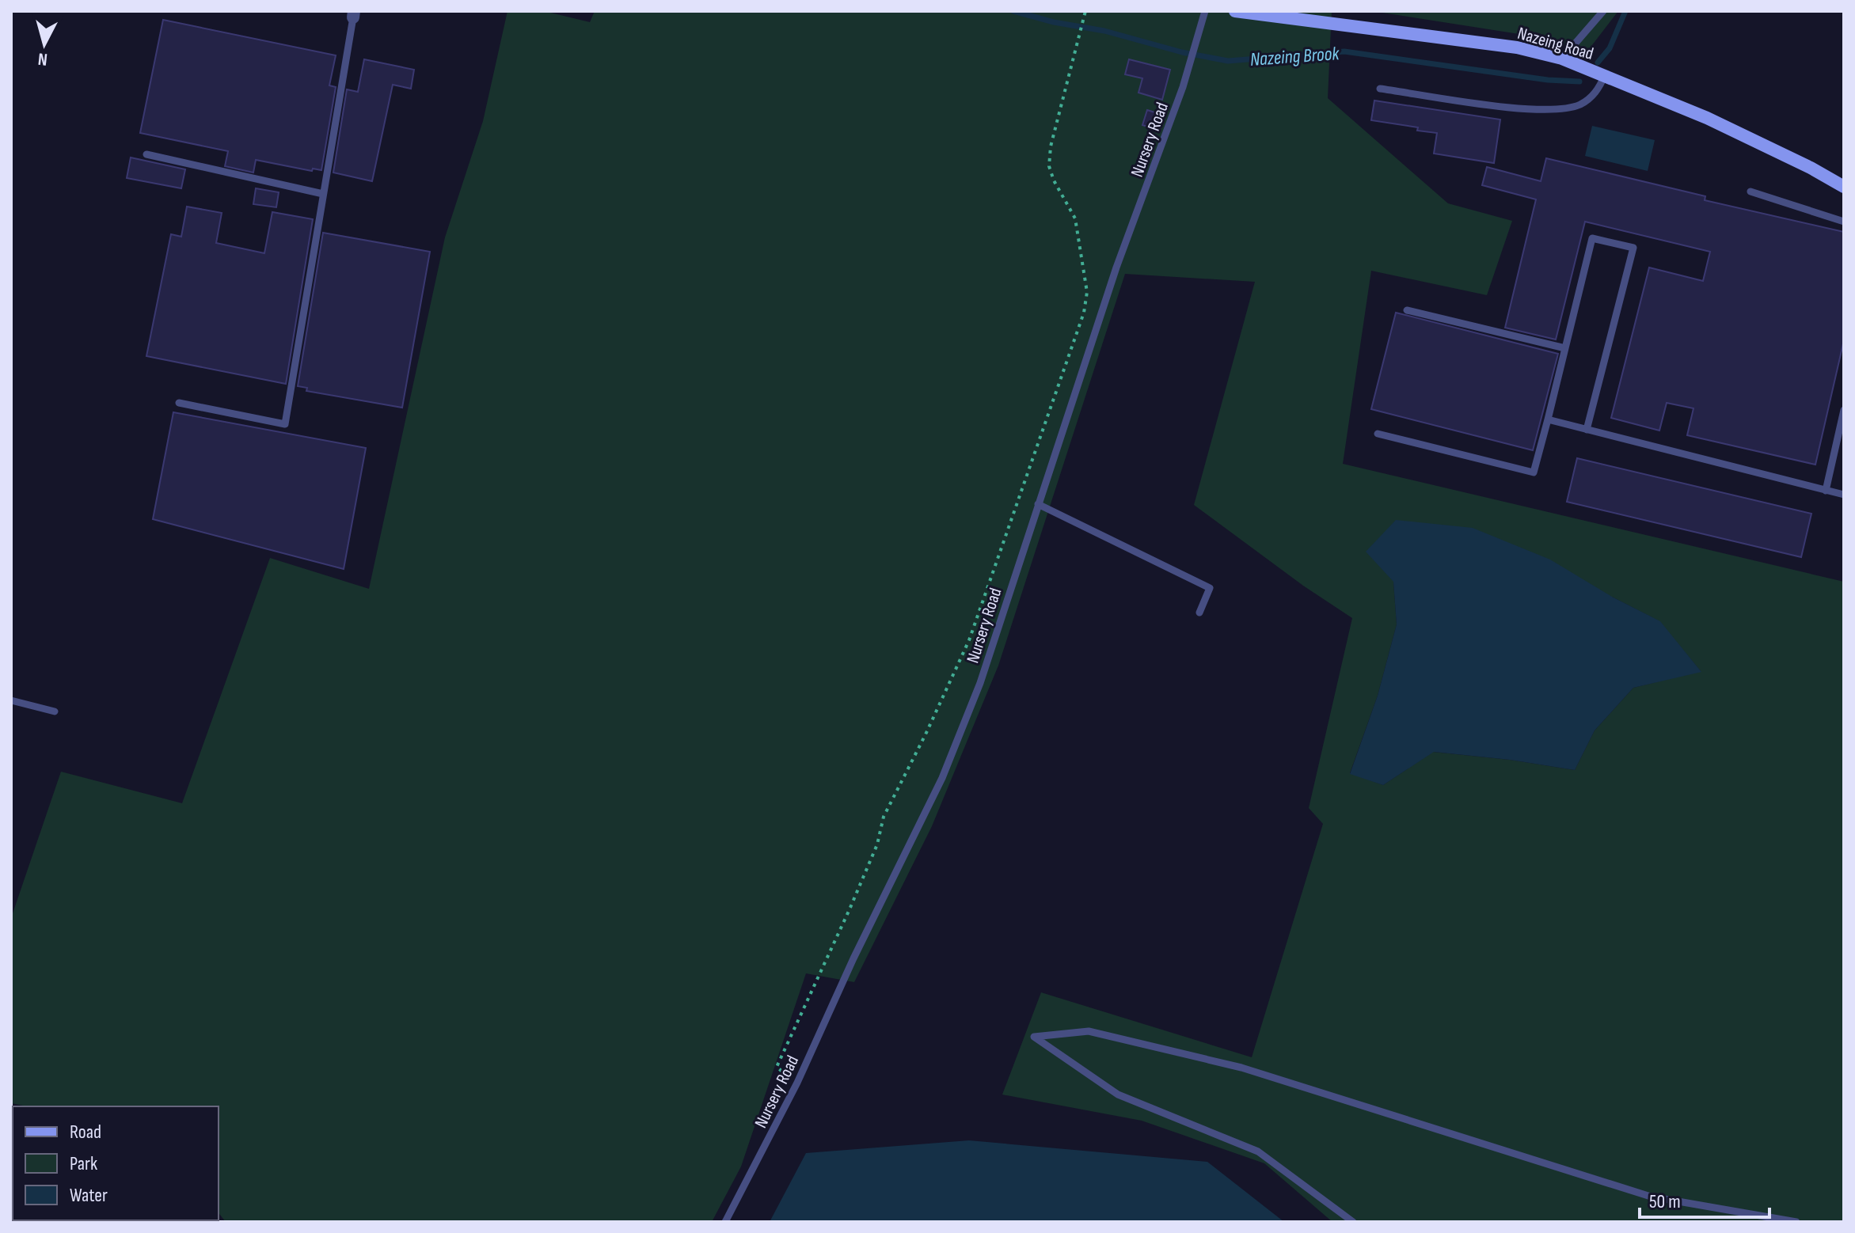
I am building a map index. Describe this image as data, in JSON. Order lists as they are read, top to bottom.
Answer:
{
  "streets": {
    "main road": ["Nazeing Road"],
    "lane": ["Nursery Road"]
  },
  "water": ["Nazeing Brook"],
  "legend": ["Road", "Park", "Water"],
  "scale_bar": "50 m",
  "north": "bottom"
}
